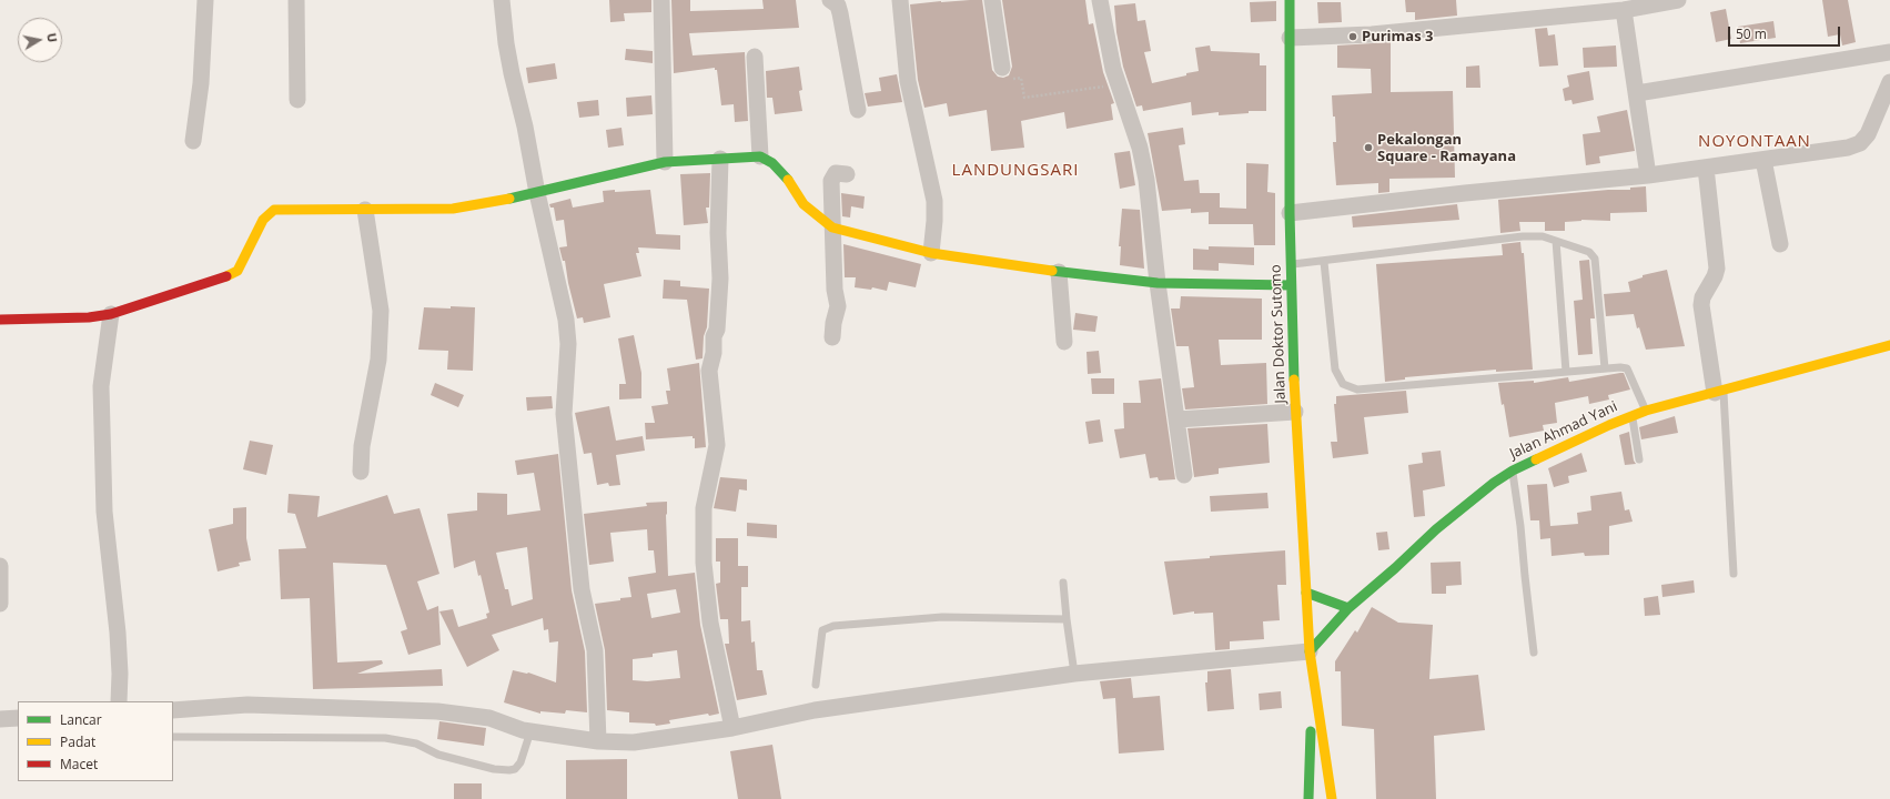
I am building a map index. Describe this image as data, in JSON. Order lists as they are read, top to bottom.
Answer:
{
  "streets": {
    "main road": ["Jalan Doktor Sutomo", "Jalan Ahmad Yani"]
  },
  "crossings": [
    ["Jalan Doktor Sutomo", "Jalan Ahmad Yani"]
  ],
  "districts": ["NOYONTAAN", "LANDUNGSARI"],
  "places": ["Purimas 3", "Pekalongan Square - Ramayana"],
  "legend": ["Lancar", "Padat", "Macet"],
  "scale_bar": "50 m",
  "north": "right"
}
